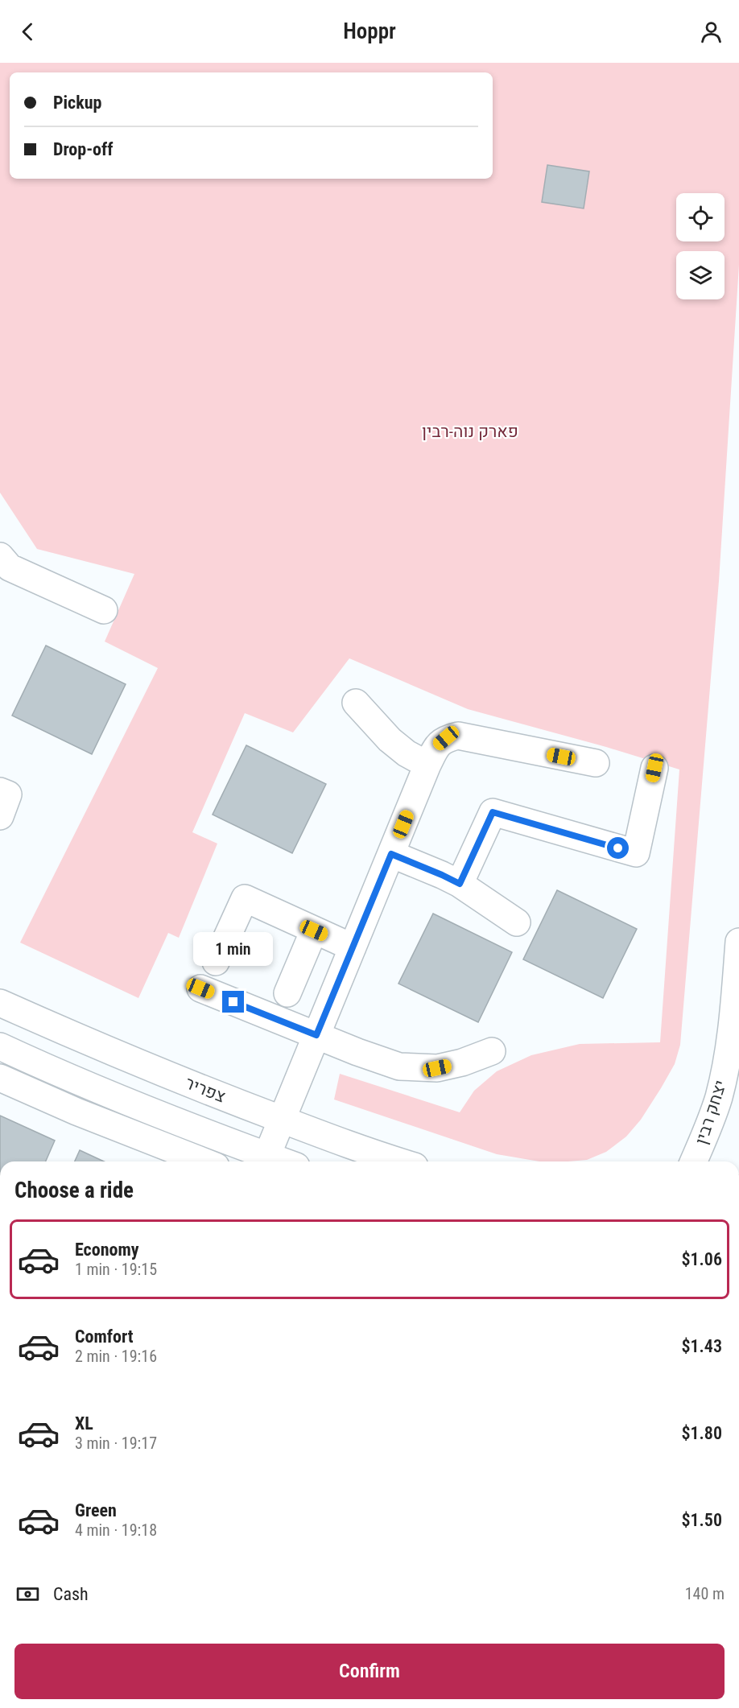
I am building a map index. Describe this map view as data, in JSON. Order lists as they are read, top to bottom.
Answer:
{
  "streets": {
    "street": ["צפריר", "יצחק רבין"]
  },
  "parks": ["פארק נוה-רבין"],
  "page": {
    "header": "Hoppr",
    "banner": ["Pickup", "Drop-off"],
    "bubble": "1 min",
    "heading": "Choose a ride",
    "list": [
      {
        "name": "Economy",
        "note": "1 min · 19:15",
        "value": "$1.06"
      },
      {
        "name": "Comfort",
        "note": "2 min · 19:16",
        "value": "$1.43"
      },
      {
        "name": "XL",
        "note": "3 min · 19:17",
        "value": "$1.80"
      },
      {
        "name": "Green",
        "note": "4 min · 19:18",
        "value": "$1.50"
      }
    ],
    "pay": ["Cash", "140 m"],
    "buttons": "Confirm"
  }
}
